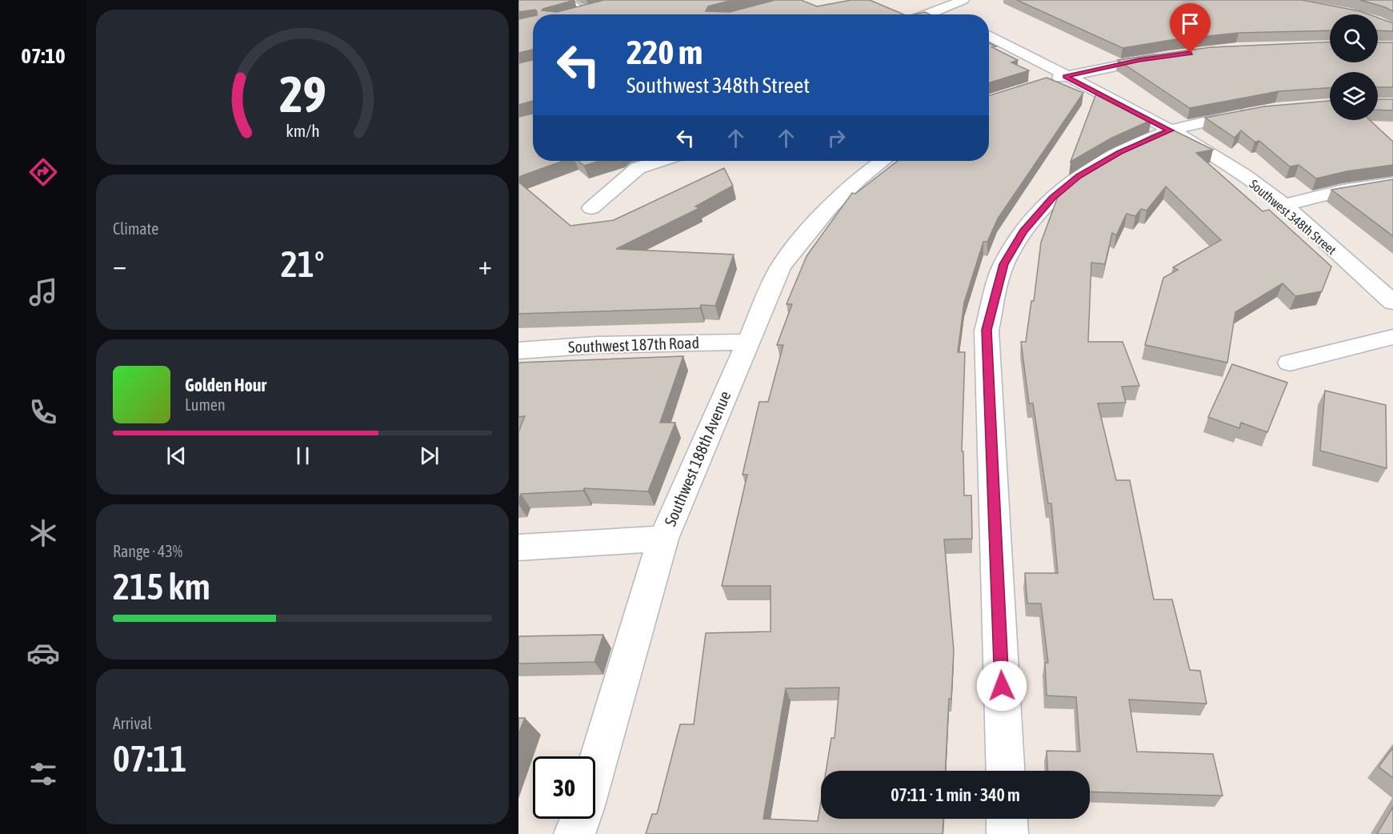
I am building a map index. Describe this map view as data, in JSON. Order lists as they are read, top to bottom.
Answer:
{
  "streets": {
    "street": ["Southwest 348th Street", "Southwest 187th Road", "Southwest 188th Avenue"]
  },
  "crossings": [
    ["Southwest 187th Road", "Southwest 188th Avenue"]
  ],
  "page": {
    "tabs": "07:10",
    "turn": ["220 m", "Southwest 348th Street"],
    "tile": [
      "Climate",
      ["Range · 43%", "215 km"],
      ["Arrival", "07:11"]
    ],
    "heat": ["−", "21°", "+"],
    "song": ["Golden Hour", "Lumen"],
    "limit": "30",
    "trip": "07:11 · 1 min · 340 m",
    "gauge": ["29", "km/h"]
  }
}
